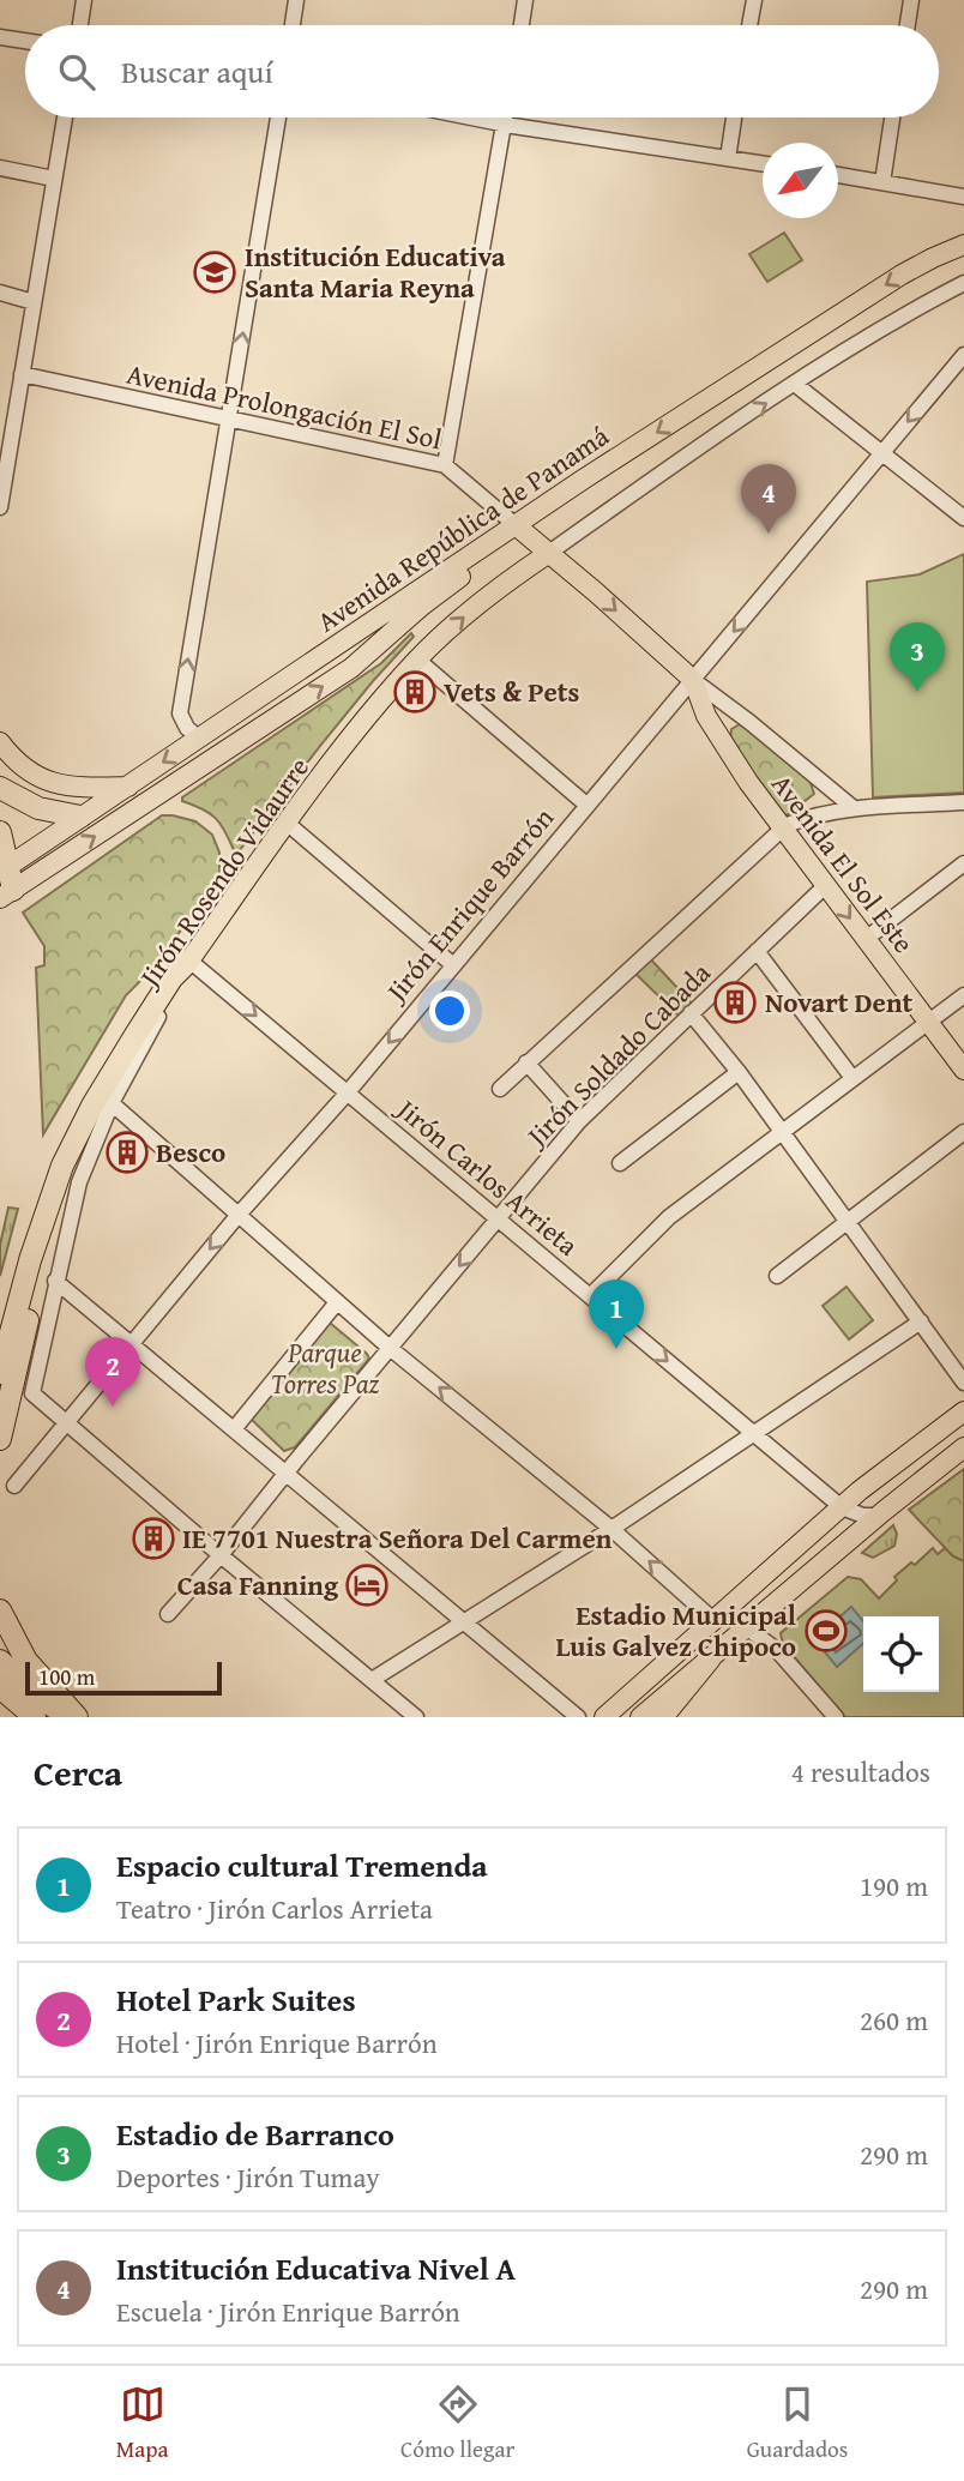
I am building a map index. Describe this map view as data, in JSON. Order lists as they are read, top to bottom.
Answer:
{
  "streets": {
    "main road": ["Avenida República de Panamá", "Avenida El Sol Este", "Jirón Rosendo Vidaurre"],
    "street": [
      "Avenida Prolongación El Sol",
      "Jirón Enrique Barrón",
      "Jirón Soldado Cabada",
      "Jirón Carlos Arrieta"
    ]
  },
  "crossings": [
    ["Avenida Prolongación El Sol", "Avenida República de Panamá"],
    ["Avenida Prolongación El Sol", "Avenida El Sol Este"],
    ["Avenida República de Panamá", "Avenida El Sol Este"],
    ["Avenida El Sol Este", "Jirón Rosendo Vidaurre"],
    ["Avenida El Sol Este", "Jirón Enrique Barrón"],
    ["Avenida El Sol Este", "Jirón Soldado Cabada"],
    ["Jirón Rosendo Vidaurre", "Jirón Enrique Barrón"],
    ["Jirón Rosendo Vidaurre", "Jirón Carlos Arrieta"],
    ["Jirón Enrique Barrón", "Jirón Carlos Arrieta"],
    ["Jirón Soldado Cabada", "Jirón Carlos Arrieta"]
  ],
  "one_way": ["Jirón Carlos Arrieta"],
  "parks": ["Parque Torres Paz"],
  "places": {
    "school or university": ["Institución Educativa Santa Maria Reyna"],
    "building": [
      "Vets & Pets",
      "Novart Dent",
      "Besco",
      "IE 7701 Nuestra Señora Del Carmen"
    ],
    "hotel": ["Casa Fanning"],
    "sports": ["Estadio Municipal Luis Galvez Chipoco"]
  },
  "scale_bar": "100 m",
  "north": "bottom left",
  "page": {
    "search": "Buscar aquí",
    "pins": [
      "4",
      "3",
      "1",
      "2"
    ],
    "scale": "100 m",
    "heading": ["Cerca", "4 resultados"],
    "list": [
      {
        "mark": "1",
        "name": "Espacio cultural Tremenda",
        "note": "Teatro · Jirón Carlos Arrieta",
        "value": "190 m"
      },
      {
        "mark": "2",
        "name": "Hotel Park Suites",
        "note": "Hotel · Jirón Enrique Barrón",
        "value": "260 m"
      },
      {
        "mark": "3",
        "name": "Estadio de Barranco",
        "note": "Deportes · Jirón Tumay",
        "value": "290 m"
      },
      {
        "mark": "4",
        "name": "Institución Educativa Nivel A",
        "note": "Escuela · Jirón Enrique Barrón",
        "value": "290 m"
      }
    ],
    "nav": ["Mapa", "Cómo llegar", "Guardados"]
  }
}
